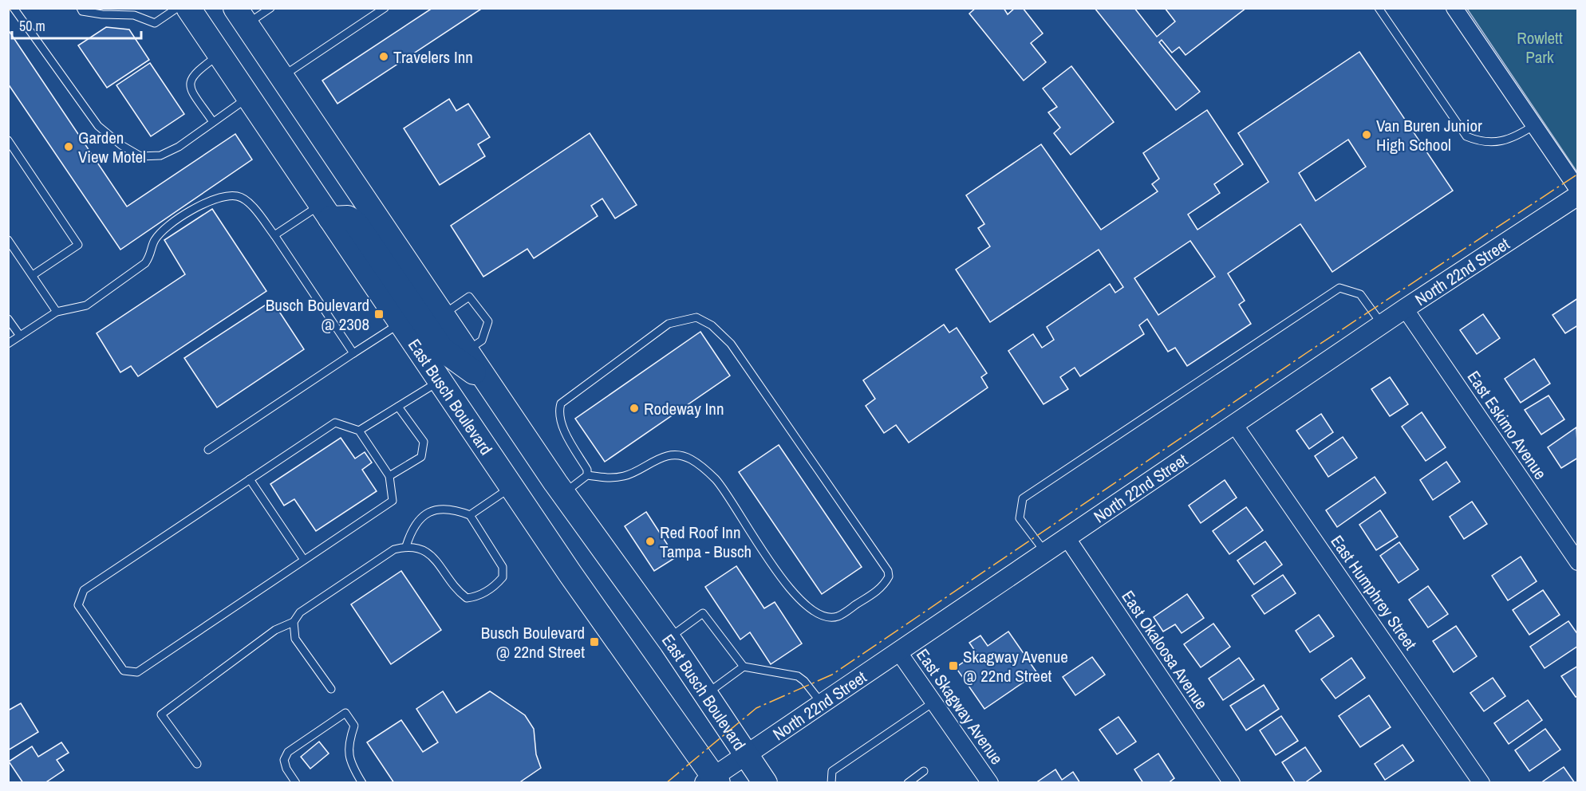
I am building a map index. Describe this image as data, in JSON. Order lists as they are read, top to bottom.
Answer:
{
  "streets": {
    "main road": ["East Busch Boulevard"],
    "street": [
      "North 22nd Street",
      "East Eskimo Avenue",
      "East Humphrey Street",
      "East Okaloosa Avenue",
      "East Skagway Avenue"
    ]
  },
  "crossings": [
    ["North 22nd Street", "East Busch Boulevard"],
    ["North 22nd Street", "East Eskimo Avenue"],
    ["North 22nd Street", "East Humphrey Street"],
    ["North 22nd Street", "East Okaloosa Avenue"],
    ["North 22nd Street", "East Skagway Avenue"]
  ],
  "parks": ["Rowlett Park"],
  "places": {
    "other": [
      "Travelers Inn",
      "Van Buren Junior High School",
      "Garden View Motel",
      "Rodeway Inn",
      "Red Roof Inn Tampa - Busch"
    ],
    "transit": ["Busch Boulevard @ 2308", "Busch Boulevard @ 22nd Street", "Skagway Avenue @ 22nd Street"]
  },
  "scale_bar": "50 m"
}
